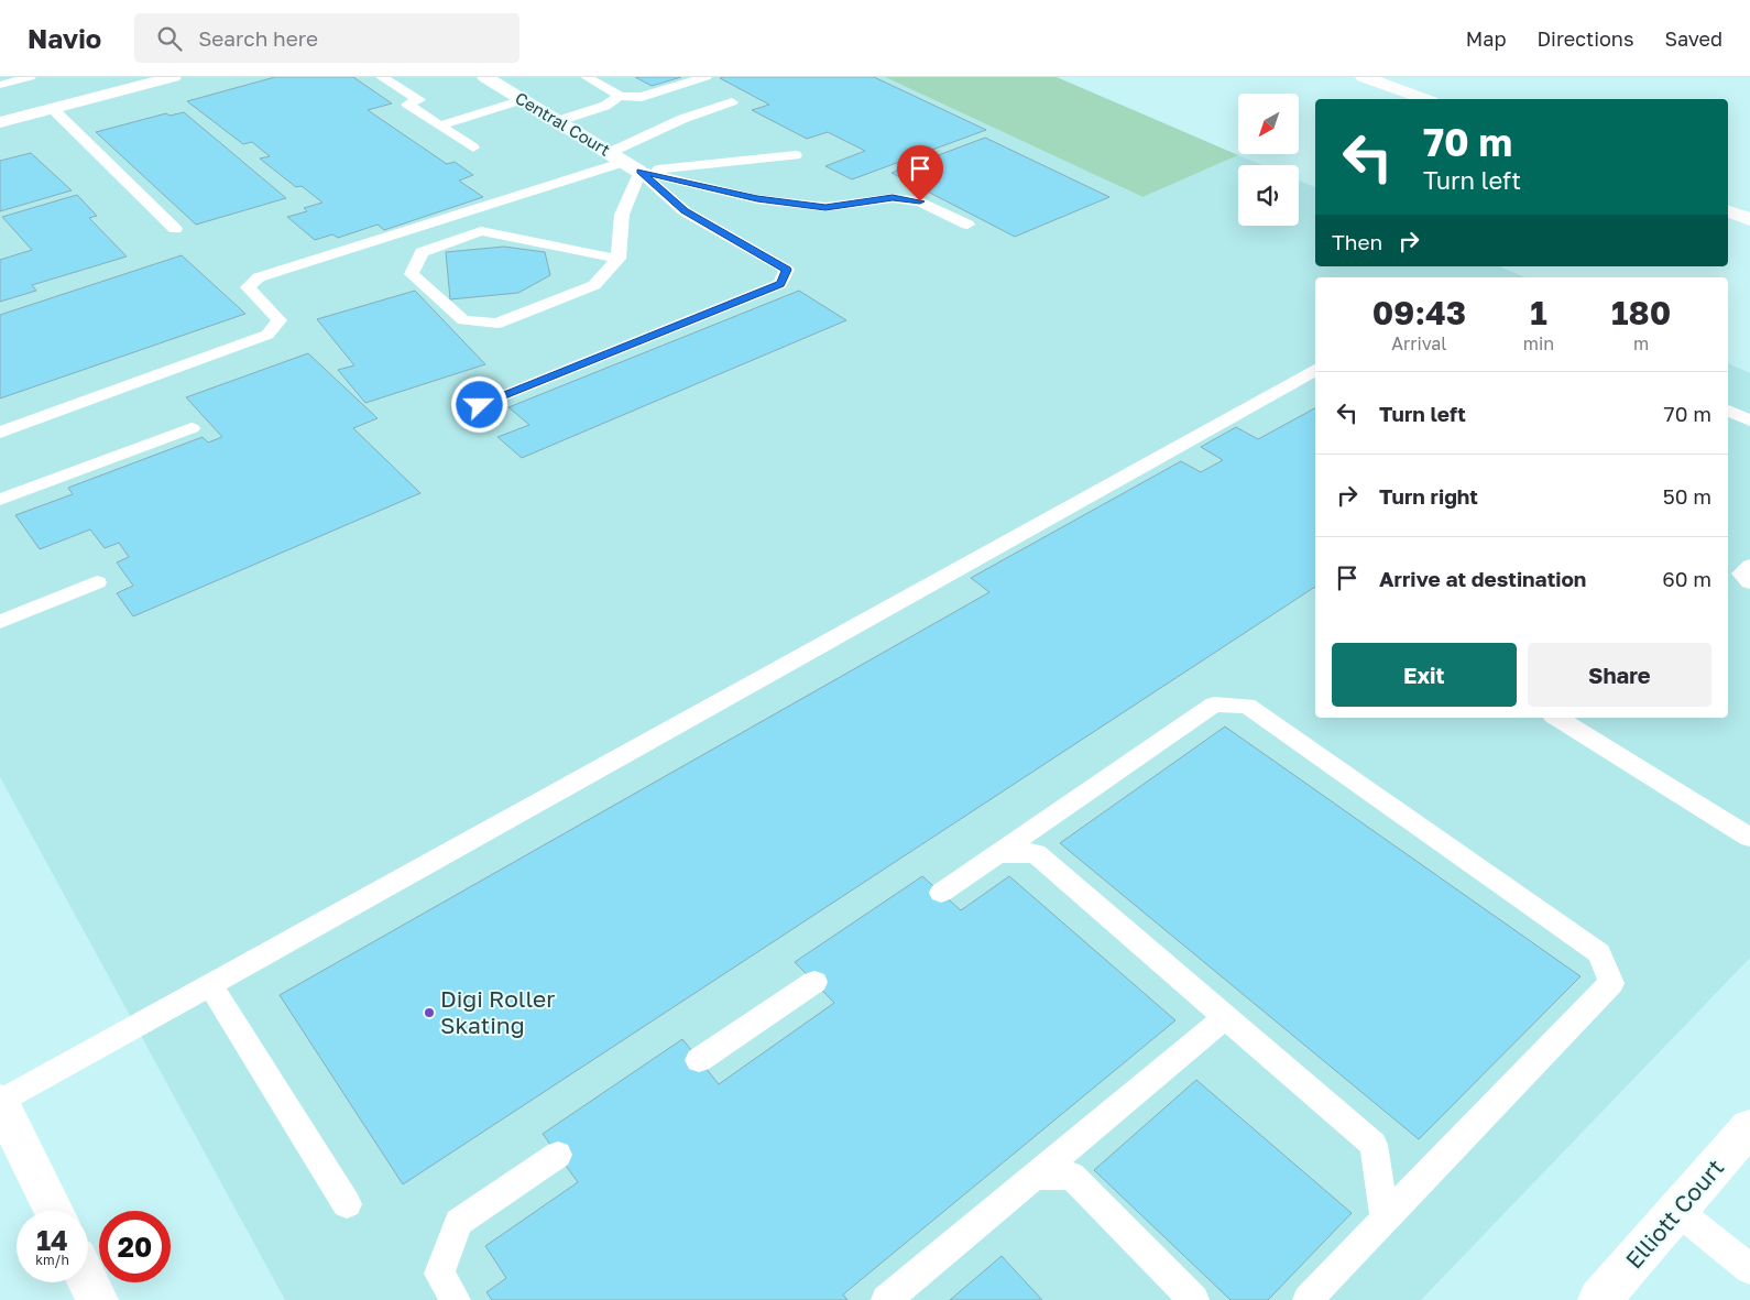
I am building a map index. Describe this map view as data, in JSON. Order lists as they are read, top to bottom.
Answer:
{
  "streets": {
    "street": ["Central Court", "Elliott Court"]
  },
  "places": ["Digi Roller Skating"],
  "north": "bottom left",
  "page": {
    "header": "Navio",
    "search": "Search here",
    "nav": ["Map", "Directions", "Saved"],
    "turn": ["70 m", "Turn left"],
    "then": "Then",
    "eta": [
      "09:43",
      "Arrival",
      "1",
      "min",
      "180",
      "m"
    ],
    "list": [
      {
        "name": "Turn left",
        "value": "70 m"
      },
      {
        "name": "Turn right",
        "value": "50 m"
      },
      {
        "name": "Arrive at destination",
        "value": "60 m"
      }
    ],
    "buttons": ["Exit", "Share"],
    "speed": "14 km/h",
    "limit": "20"
  }
}
